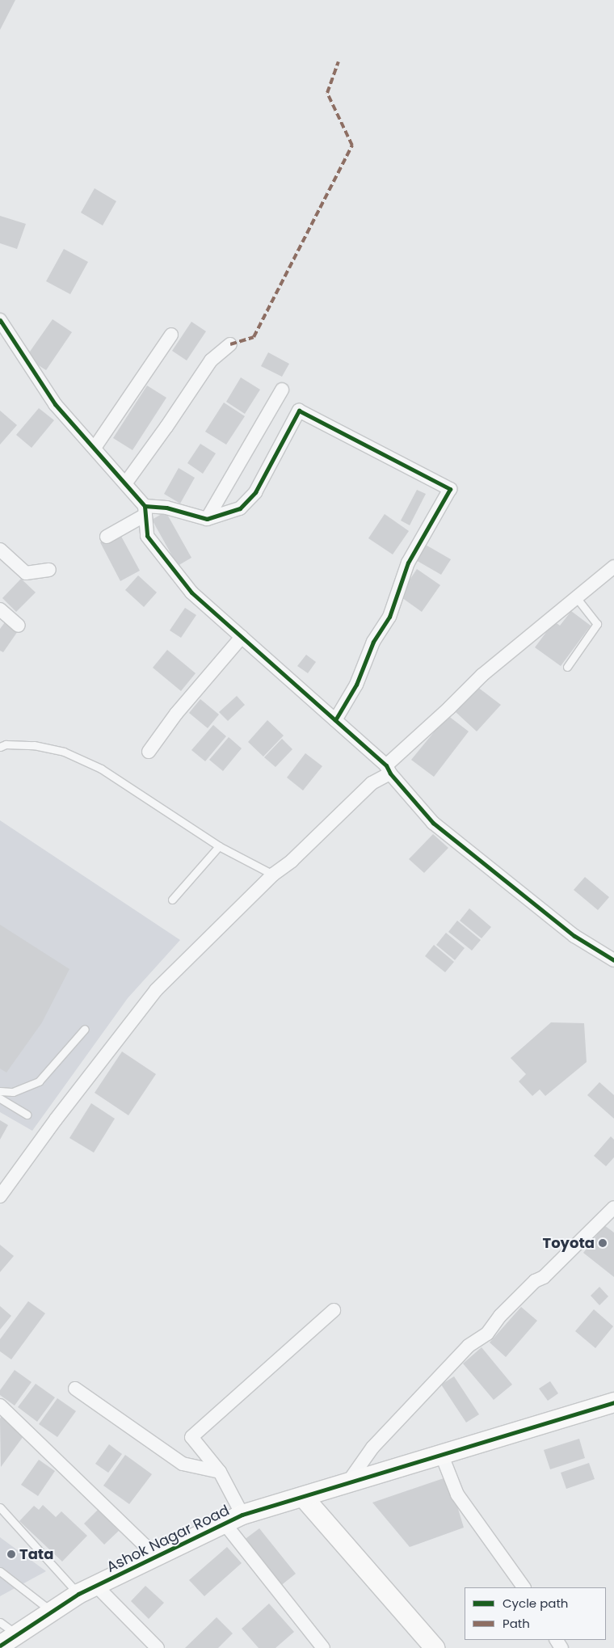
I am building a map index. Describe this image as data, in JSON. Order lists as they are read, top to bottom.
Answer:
{
  "streets": {
    "street": ["Ashok Nagar Road"]
  },
  "places": ["Toyota", "Tata"],
  "legend": ["Cycle path", "Path"]
}
